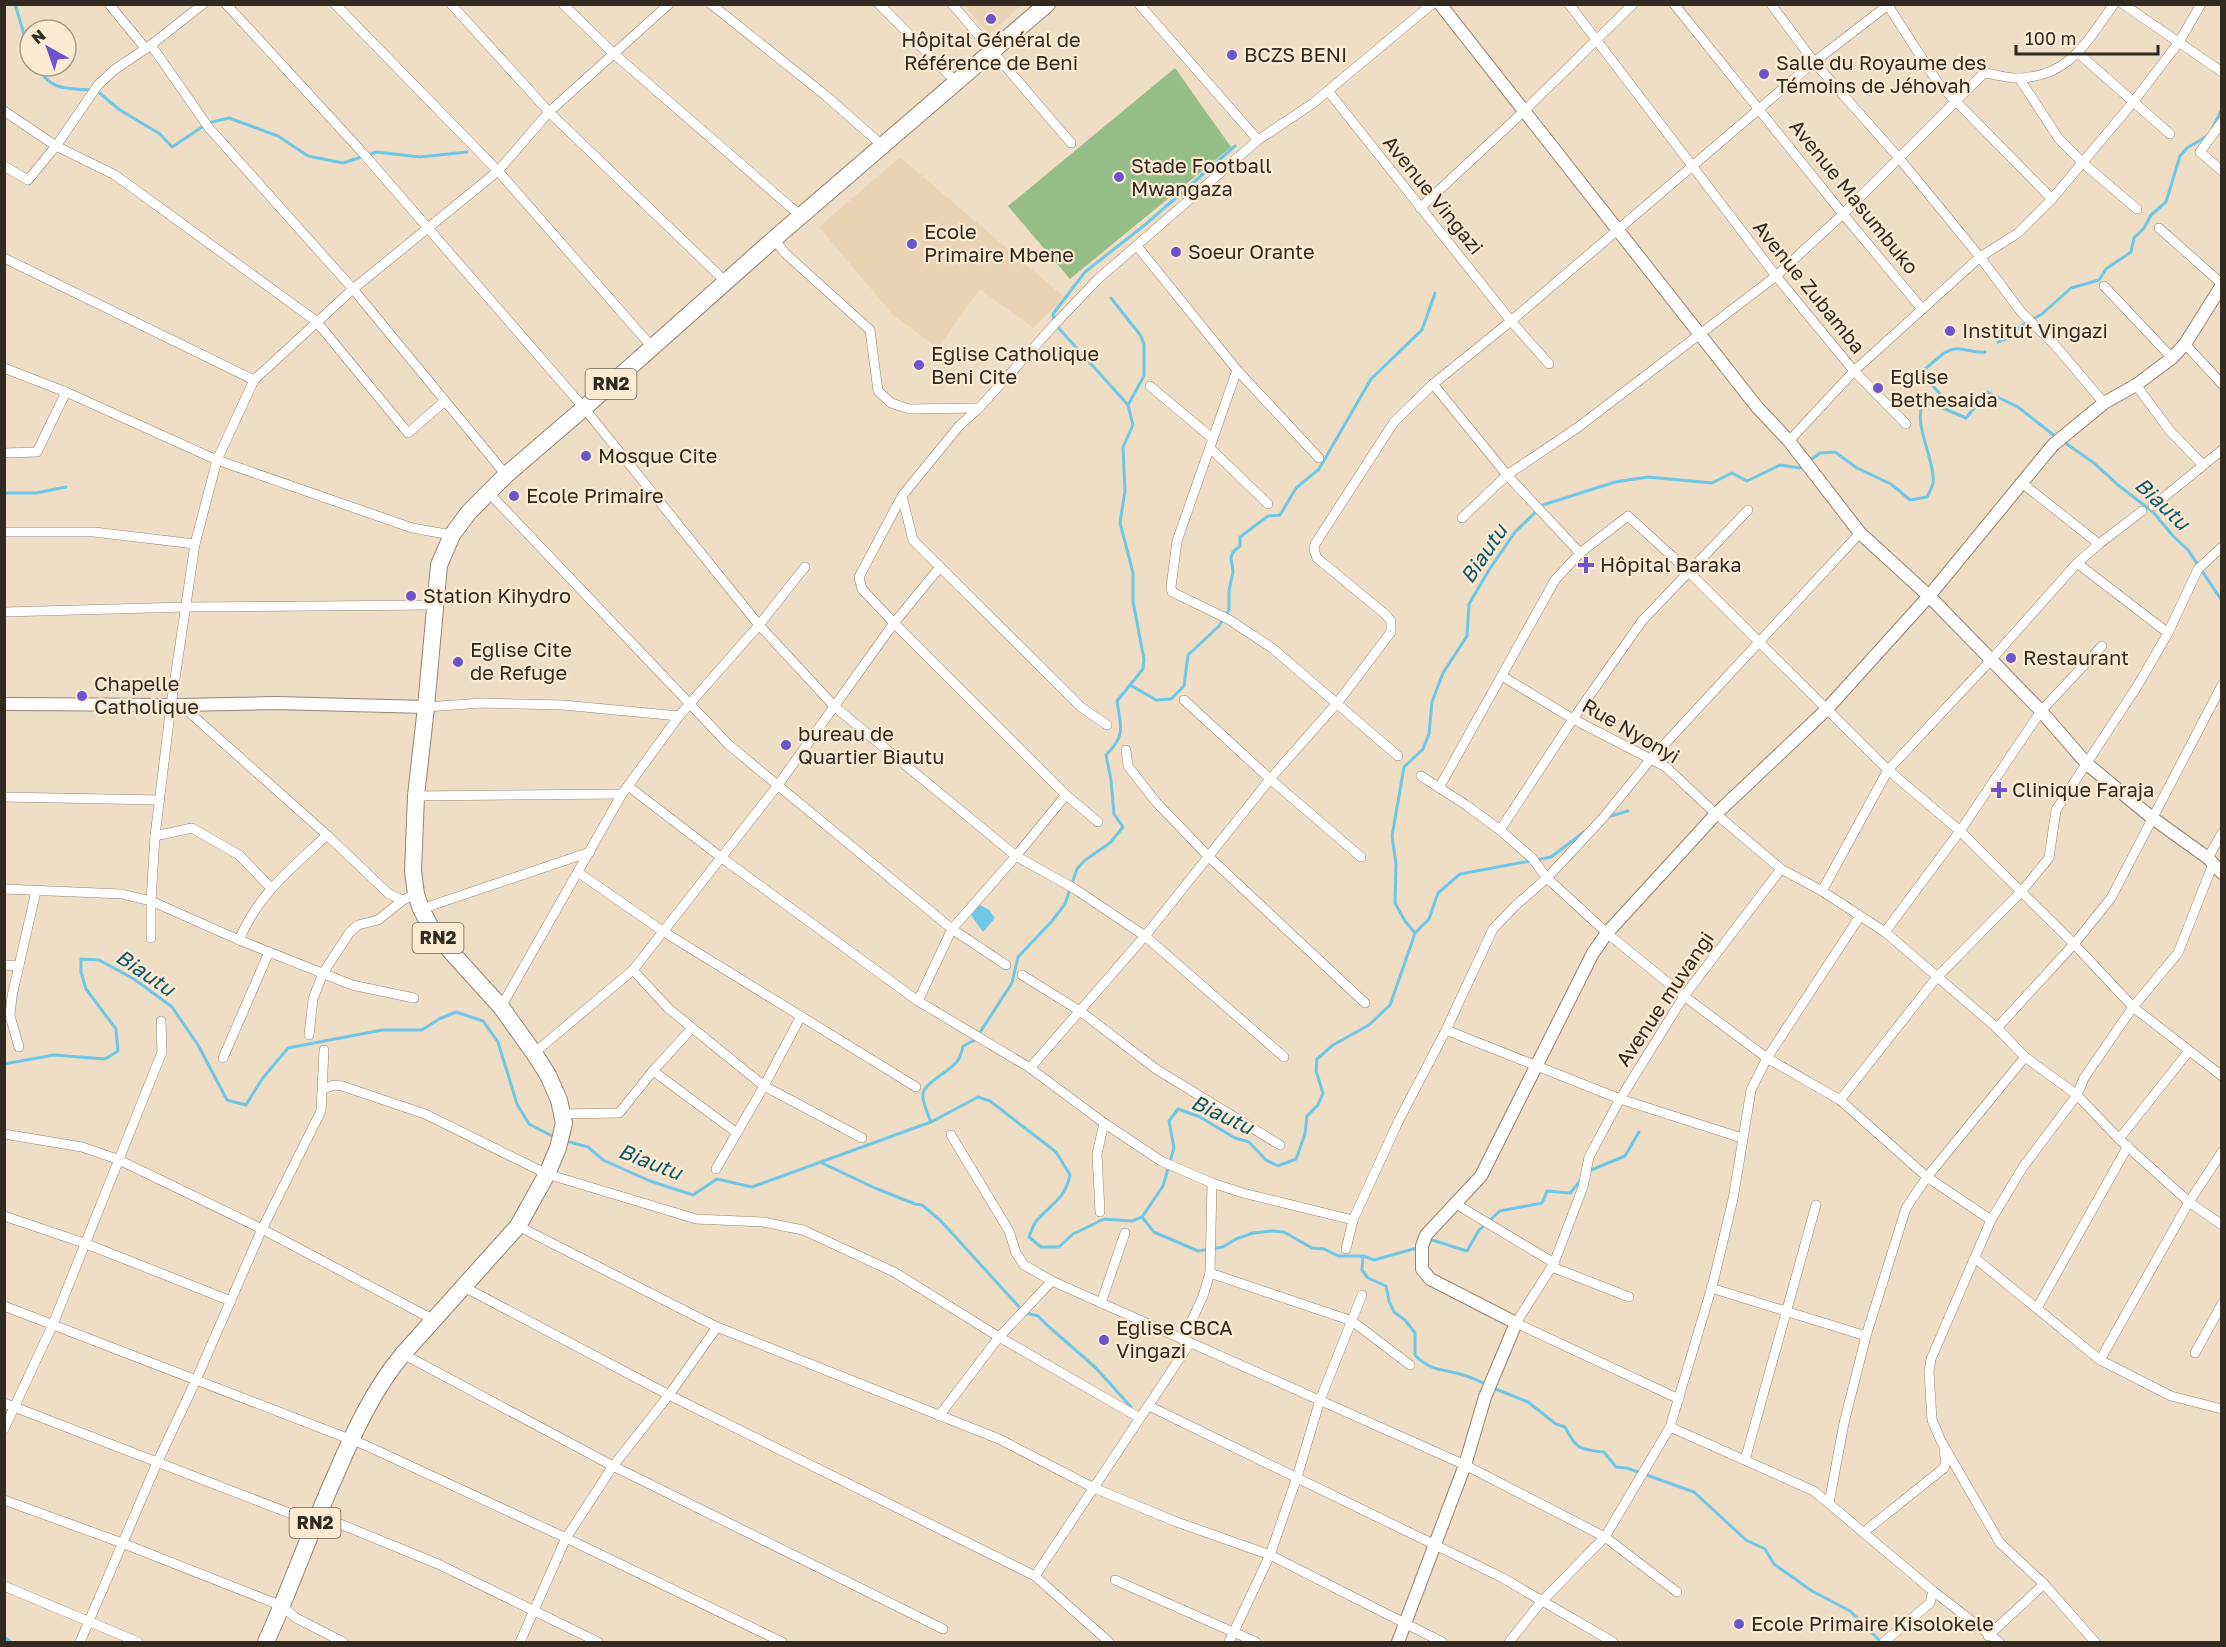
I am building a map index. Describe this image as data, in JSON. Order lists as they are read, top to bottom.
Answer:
{
  "streets": {
    "highway": ["RN2"],
    "street": [
      "Avenue Vingazi",
      "Avenue Masumbuko",
      "Avenue Zubamba",
      "Rue Nyonyi",
      "Avenue muvangi"
    ]
  },
  "crossings": [
    ["Rue Nyonyi", "Avenue muvangi"]
  ],
  "water": ["Biautu"],
  "places": {
    "other": [
      "Hôpital Général de Référence de Beni",
      "BCZS BENI",
      "Salle du Royaume des Témoins de Jéhovah",
      "Stade Football Mwangaza",
      "Ecole Primaire Mbene",
      "Soeur Orante",
      "Institut Vingazi",
      "Eglise Catholique Beni Cite",
      "Eglise Bethesaida",
      "Mosque Cite",
      "Ecole Primaire",
      "Station Kihydro",
      "Restaurant",
      "Eglise Cite de Refuge",
      "Chapelle Catholique",
      "bureau de Quartier Biautu",
      "Eglise CBCA Vingazi",
      "Ecole Primaire Kisolokele"
    ],
    "health": ["Hôpital Baraka", "Clinique Faraja"]
  },
  "scale_bar": "100 m",
  "north": "top left"
}
